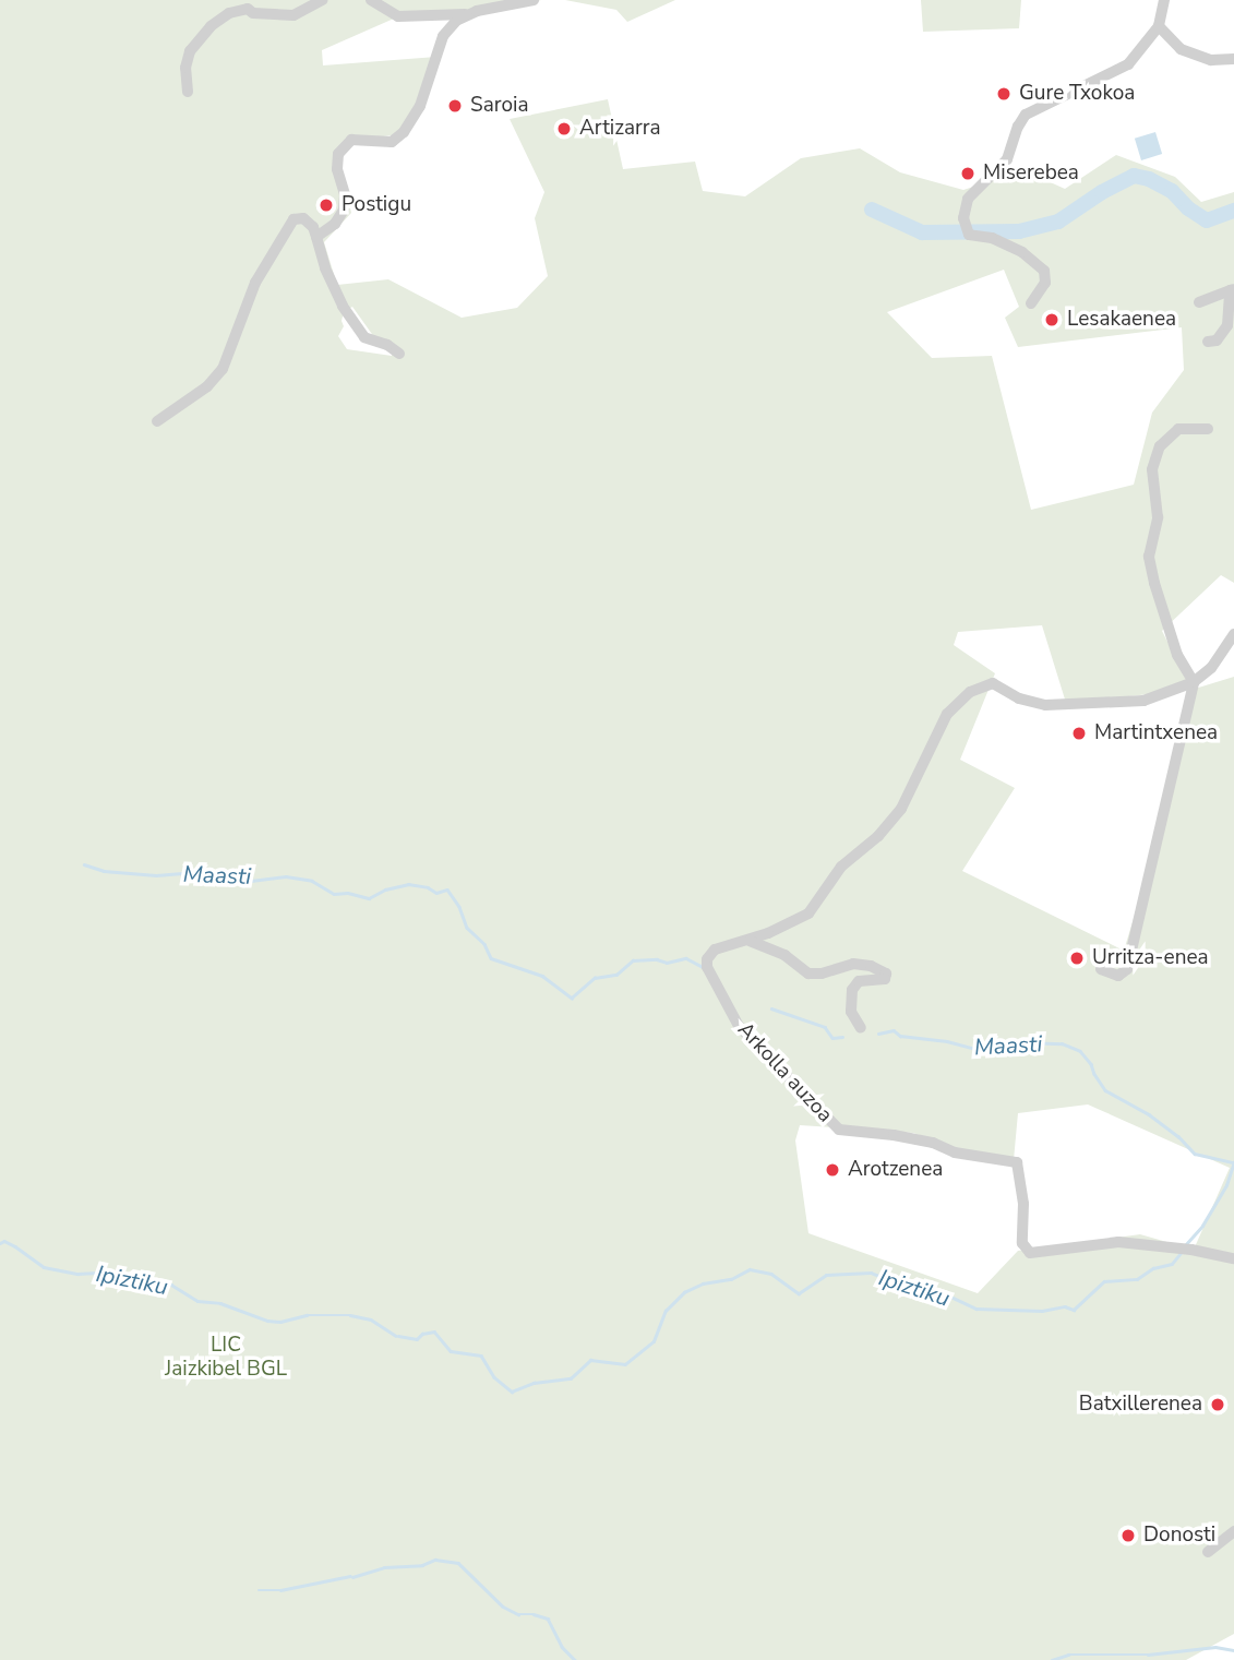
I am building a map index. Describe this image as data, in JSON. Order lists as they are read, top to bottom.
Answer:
{
  "streets": {
    "street": ["Arkolla auzoa"]
  },
  "water": ["Maasti", "Ipiztiku"],
  "parks": ["LIC Jaizkibel BGL"],
  "places": [
    "Gure Txokoa",
    "Saroia",
    "Artizarra",
    "Miserebea",
    "Postigu",
    "Lesakaenea",
    "Martintxenea",
    "Urritza-enea",
    "Arotzenea",
    "Batxillerenea",
    "Donosti"
  ]
}
